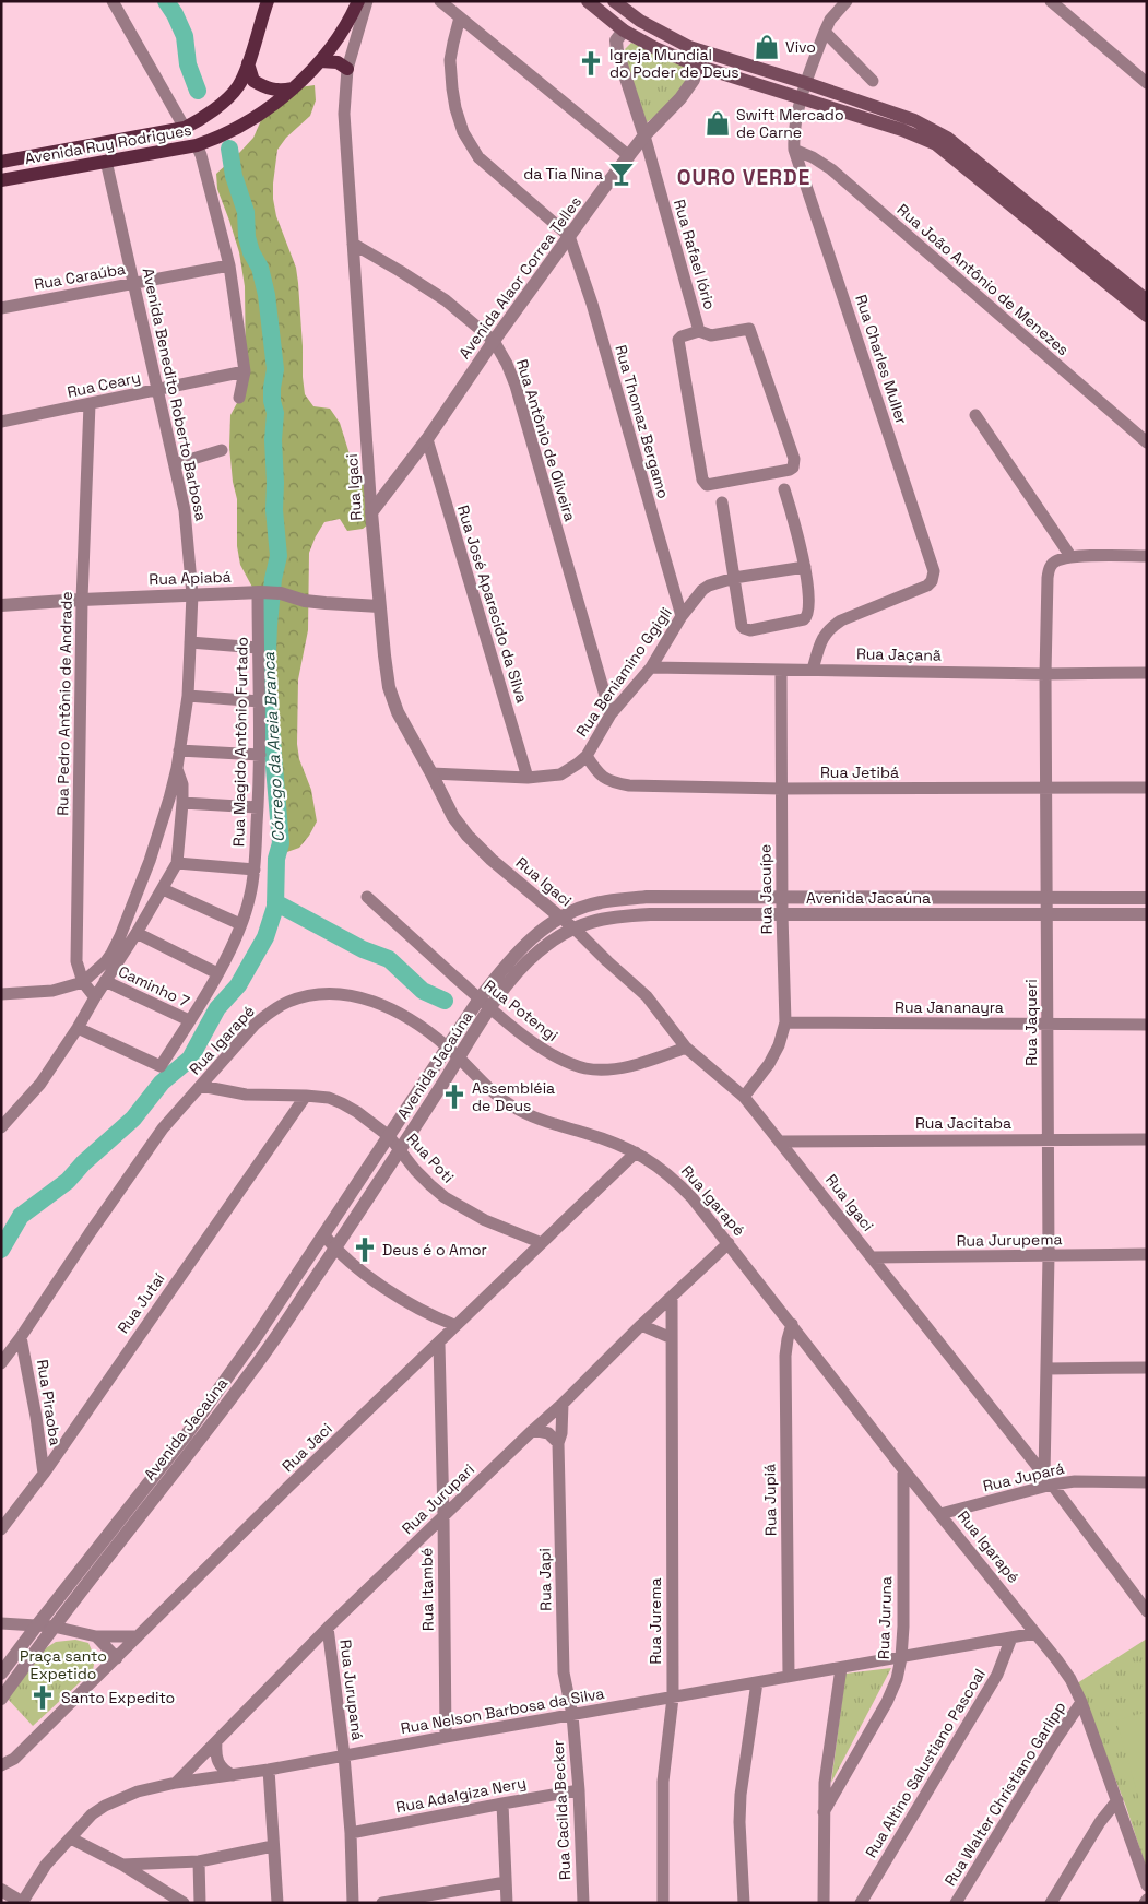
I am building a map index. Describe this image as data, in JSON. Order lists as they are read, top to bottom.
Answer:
{
  "streets": {
    "main road": ["Avenida Ruy Rodrigues"],
    "street": [
      "Rua Rafael Iório",
      "Rua Caraúba",
      "Avenida Alaor Correa Telles",
      "Rua João Antônio de Menezes",
      "Rua Charles Muller",
      "Rua Ceary",
      "Avenida Benedito Roberto Barbosa",
      "Rua Thomaz Bergamo",
      "Rua Antônio de Oliveira",
      "Rua Igaci",
      "Rua Apiabá",
      "Rua José Aparecido da Silva",
      "Rua Jaçanã",
      "Rua Beniamino Ggigli",
      "Rua Pedro Antônio de Andrade",
      "Rua Magido Antônio Furtado",
      "Rua Jetibá",
      "Rua Jacuípe",
      "Avenida Jacaúna",
      "Caminho 7",
      "Rua Jananayra",
      "Rua Potengi",
      "Rua Jaqueri",
      "Rua Igarapé",
      "Rua Jacitaba",
      "Rua Poti",
      "Rua Jurupema",
      "Rua Jutaí",
      "Rua Piraoba",
      "Rua Jaci",
      "Rua Jupará",
      "Rua Jurupari",
      "Rua Jupiá",
      "Rua Japi",
      "Rua Itambé",
      "Rua Juruna",
      "Rua Jurema",
      "Rua Jurupaná",
      "Rua Nelson Barbosa da Silva",
      "Rua Altino Salustiano Pascoal",
      "Rua Walter Christiano Garlipp",
      "Rua Adalgiza Nery",
      "Rua Cacilda Becker"
    ]
  },
  "crossings": [
    ["Avenida Ruy Rodrigues", "Avenida Benedito Roberto Barbosa"],
    ["Rua Rafael Iório", "Avenida Alaor Correa Telles"],
    ["Rua Caraúba", "Avenida Benedito Roberto Barbosa"],
    ["Avenida Alaor Correa Telles", "Rua Thomaz Bergamo"],
    ["Avenida Alaor Correa Telles", "Rua Antônio de Oliveira"],
    ["Avenida Alaor Correa Telles", "Rua Igaci"],
    ["Avenida Alaor Correa Telles", "Rua José Aparecido da Silva"],
    ["Rua João Antônio de Menezes", "Rua Charles Muller"],
    ["Rua Charles Muller", "Rua Jaçanã"],
    ["Rua Ceary", "Avenida Benedito Roberto Barbosa"],
    ["Rua Ceary", "Rua Pedro Antônio de Andrade"],
    ["Avenida Benedito Roberto Barbosa", "Rua Apiabá"],
    ["Avenida Benedito Roberto Barbosa", "Rua Pedro Antônio de Andrade"],
    ["Avenida Benedito Roberto Barbosa", "Rua Magido Antônio Furtado"],
    ["Avenida Benedito Roberto Barbosa", "Caminho 7"],
    ["Rua Thomaz Bergamo", "Rua Beniamino Ggigli"],
    ["Rua Antônio de Oliveira", "Rua Igaci"],
    ["Rua Antônio de Oliveira", "Rua Beniamino Ggigli"],
    ["Rua Igaci", "Rua Apiabá"],
    ["Rua Igaci", "Rua Beniamino Ggigli"],
    ["Rua Igaci", "Rua Jacuípe"],
    ["Rua Igaci", "Avenida Jacaúna"],
    ["Rua Igaci", "Rua Potengi"],
    ["Rua Igaci", "Rua Jaqueri"],
    ["Rua Igaci", "Rua Jacitaba"],
    ["Rua Igaci", "Rua Jurupema"],
    ["Rua Igaci", "Rua Jupará"],
    ["Rua Apiabá", "Rua Pedro Antônio de Andrade"],
    ["Rua Apiabá", "Rua Magido Antônio Furtado"],
    ["Rua José Aparecido da Silva", "Rua Beniamino Ggigli"],
    ["Rua Jaçanã", "Rua Beniamino Ggigli"],
    ["Rua Jaçanã", "Rua Jacuípe"],
    ["Rua Jaçanã", "Rua Jaqueri"],
    ["Rua Beniamino Ggigli", "Rua Jetibá"],
    ["Rua Magido Antônio Furtado", "Caminho 7"],
    ["Rua Jetibá", "Rua Jacuípe"],
    ["Rua Jetibá", "Rua Jaqueri"],
    ["Rua Jacuípe", "Avenida Jacaúna"],
    ["Rua Jacuípe", "Rua Jananayra"],
    ["Avenida Jacaúna", "Rua Potengi"],
    ["Avenida Jacaúna", "Rua Jaqueri"],
    ["Avenida Jacaúna", "Rua Igarapé"],
    ["Avenida Jacaúna", "Rua Poti"],
    ["Rua Jananayra", "Rua Jaqueri"],
    ["Rua Jaqueri", "Rua Jacitaba"],
    ["Rua Jaqueri", "Rua Jurupema"],
    ["Rua Jaqueri", "Rua Jupará"],
    ["Rua Igarapé", "Rua Poti"],
    ["Rua Igarapé", "Rua Piraoba"],
    ["Rua Igarapé", "Rua Jaci"],
    ["Rua Igarapé", "Rua Jupará"],
    ["Rua Igarapé", "Rua Jurupari"],
    ["Rua Igarapé", "Rua Jupiá"],
    ["Rua Igarapé", "Rua Juruna"],
    ["Rua Igarapé", "Rua Nelson Barbosa da Silva"],
    ["Rua Igarapé", "Rua Walter Christiano Garlipp"],
    ["Rua Poti", "Rua Jutaí"],
    ["Rua Poti", "Rua Jaci"],
    ["Rua Jutaí", "Rua Piraoba"],
    ["Rua Jaci", "Rua Itambé"],
    ["Rua Jurupari", "Rua Japi"],
    ["Rua Jurupari", "Rua Itambé"],
    ["Rua Jurupari", "Rua Jurema"],
    ["Rua Jurupari", "Rua Jurupaná"],
    ["Rua Jurupari", "Rua Nelson Barbosa da Silva"],
    ["Rua Jupiá", "Rua Nelson Barbosa da Silva"],
    ["Rua Japi", "Rua Nelson Barbosa da Silva"],
    ["Rua Japi", "Rua Cacilda Becker"],
    ["Rua Itambé", "Rua Nelson Barbosa da Silva"],
    ["Rua Juruna", "Rua Nelson Barbosa da Silva"],
    ["Rua Jurema", "Rua Nelson Barbosa da Silva"],
    ["Rua Jurupaná", "Rua Nelson Barbosa da Silva"],
    ["Rua Jurupaná", "Rua Adalgiza Nery"],
    ["Rua Nelson Barbosa da Silva", "Rua Altino Salustiano Pascoal"],
    ["Rua Nelson Barbosa da Silva", "Rua Cacilda Becker"],
    ["Rua Adalgiza Nery", "Rua Cacilda Becker"]
  ],
  "districts": ["OURO VERDE"],
  "water": ["Córrego da Areia Branca"],
  "parks": ["Praça santo Expetido"],
  "places": {
    "shop": ["Vivo", "Swift Mercado de Carne"],
    "church": [
      "Igreja Mundial do Poder de Deus",
      "Assembléia de Deus",
      "Deus é o Amor",
      "Santo Expedito"
    ],
    "bar": ["da Tia Nina"]
  }
}
